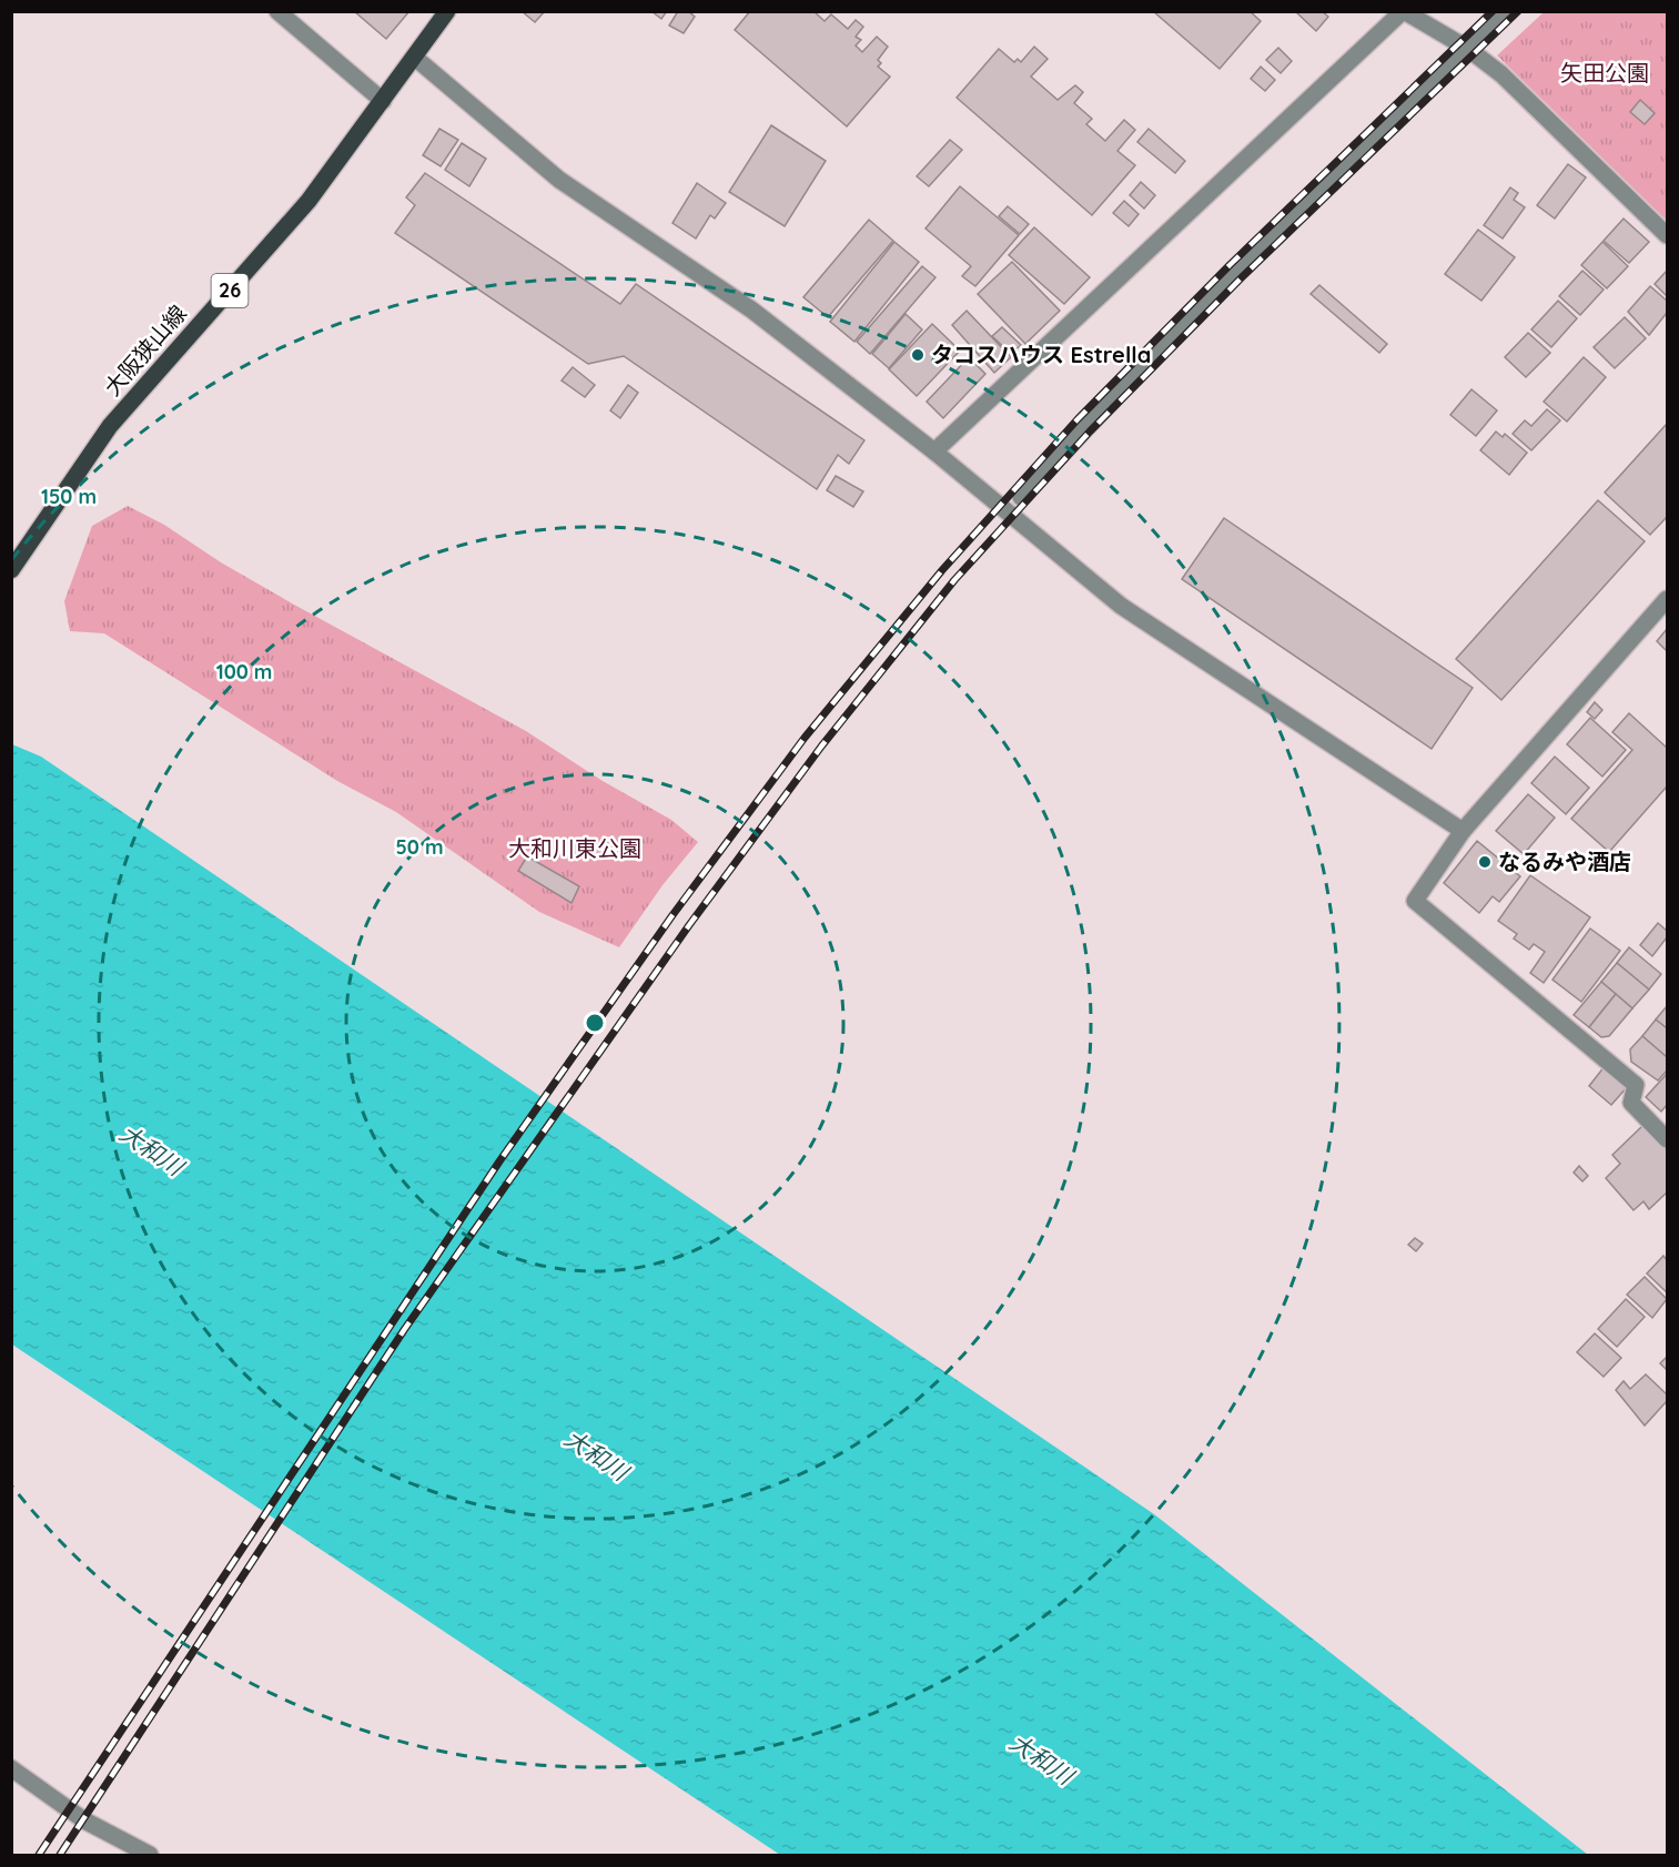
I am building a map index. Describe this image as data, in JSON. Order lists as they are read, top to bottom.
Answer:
{
  "streets": {
    "main road": ["26", "大阪狭山線"]
  },
  "water": ["大和川"],
  "parks": ["矢田公園", "大和川東公園"],
  "places": ["タコスハウス Estrella", "なるみや酒店"],
  "rings": ["150 m", "100 m", "50 m"]
}
